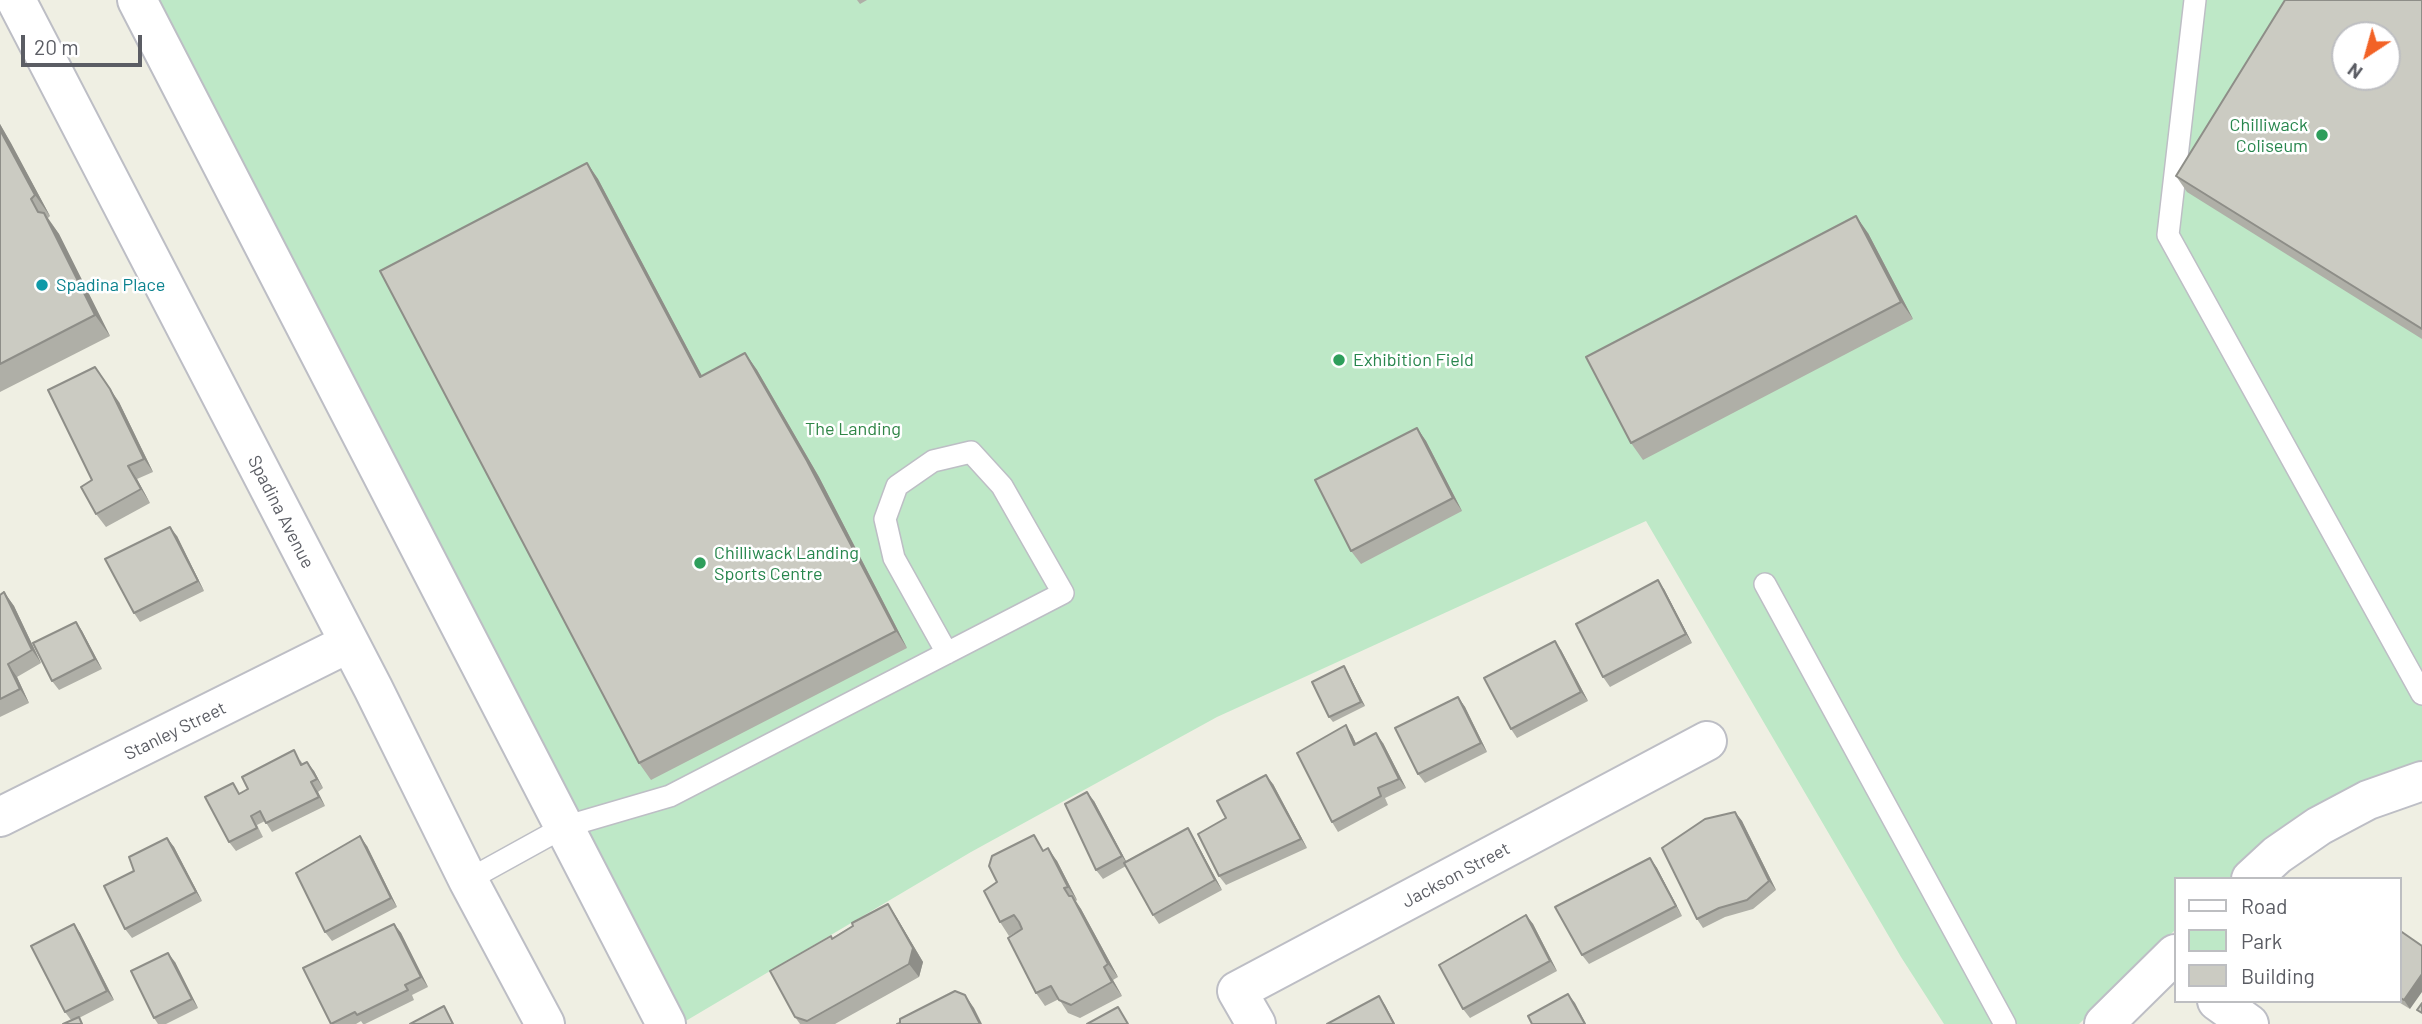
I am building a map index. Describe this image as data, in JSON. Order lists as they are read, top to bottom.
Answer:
{
  "streets": {
    "street": ["Spadina Avenue", "Stanley Street", "Jackson Street"]
  },
  "crossings": [
    ["Spadina Avenue", "Stanley Street"]
  ],
  "parks": ["The Landing"],
  "places": [
    "Chilliwack Coliseum",
    "Spadina Place",
    "Exhibition Field",
    "Chilliwack Landing Sports Centre"
  ],
  "legend": ["Road", "Park", "Building"],
  "scale_bar": "20 m",
  "north": "bottom left"
}
